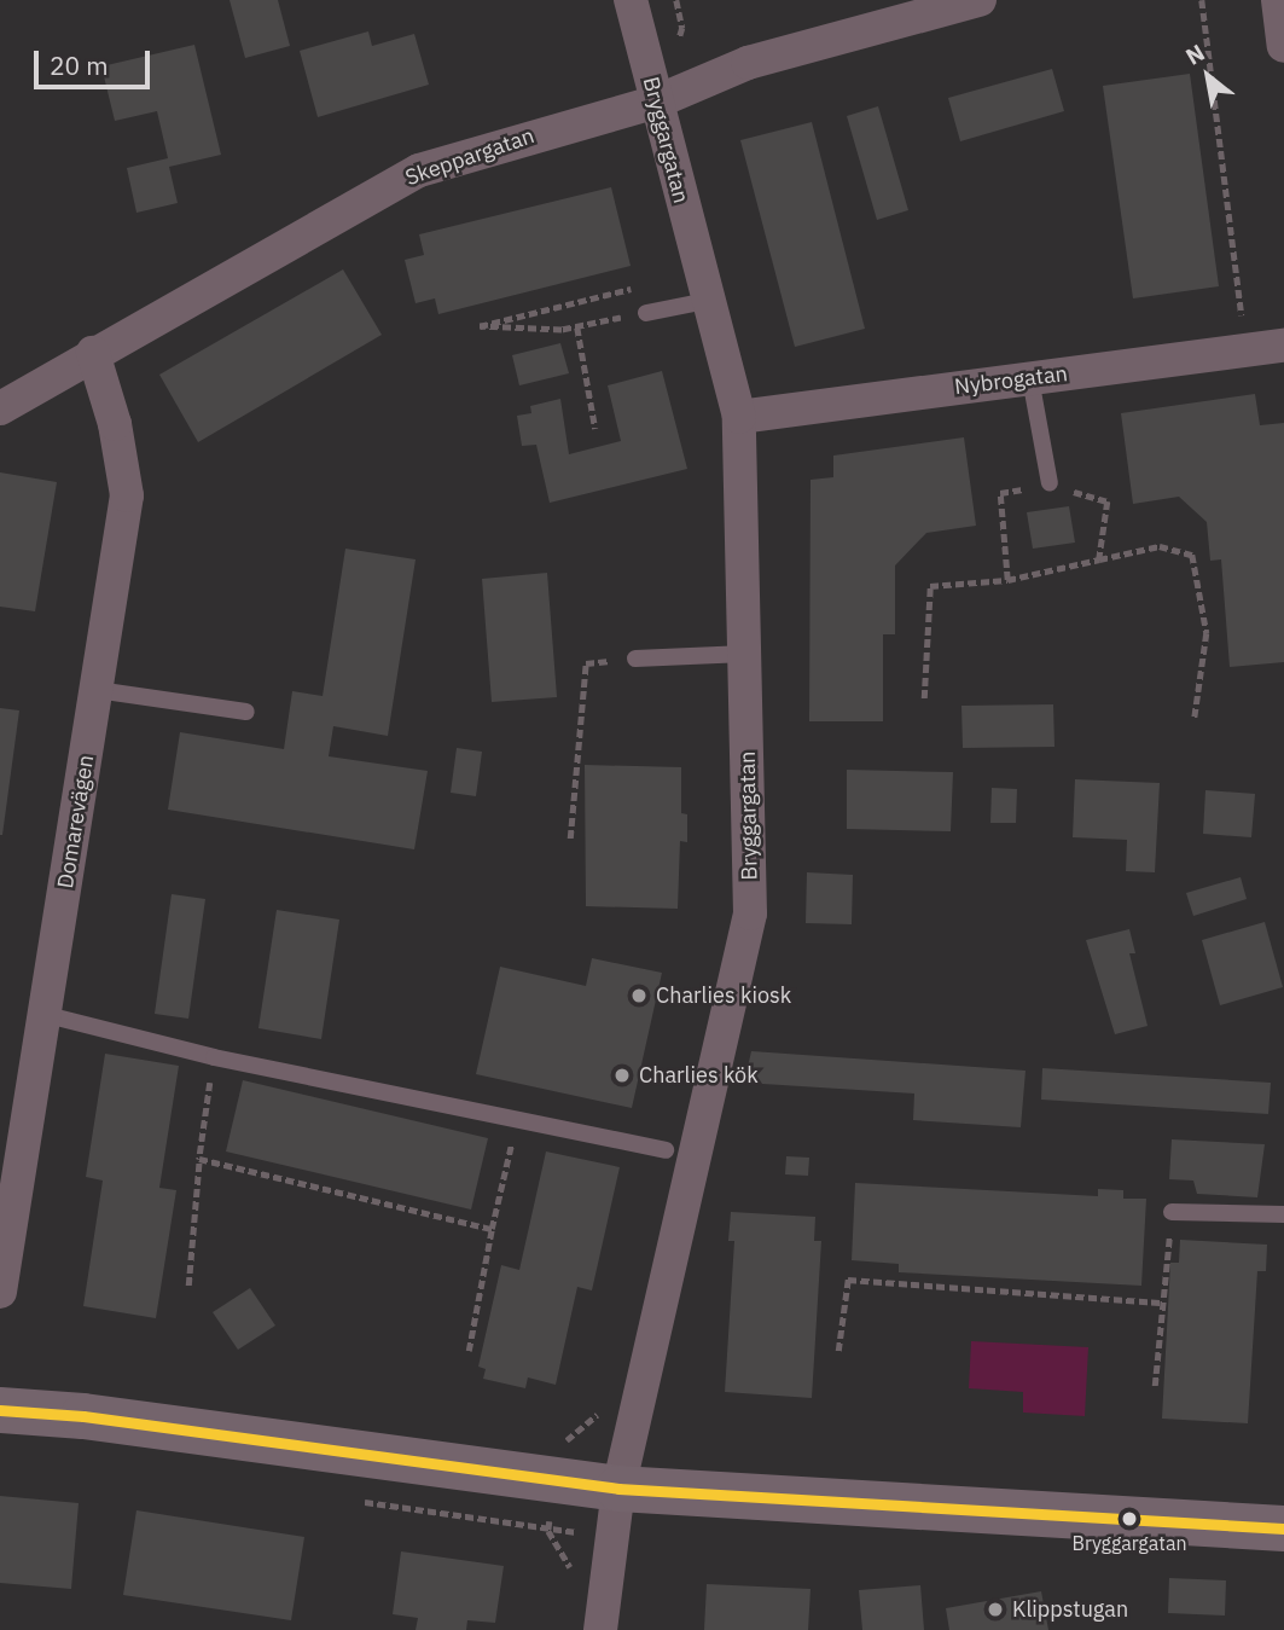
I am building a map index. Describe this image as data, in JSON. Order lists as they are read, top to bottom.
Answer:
{
  "streets": {
    "street": [
      "Bryggargatan",
      "Skeppargatan",
      "Nybrogatan",
      "Domarevägen"
    ]
  },
  "crossings": [
    ["Bryggargatan", "Skeppargatan"],
    ["Bryggargatan", "Nybrogatan"],
    ["Skeppargatan", "Domarevägen"]
  ],
  "places": [
    "Charlies kiosk",
    "Charlies kök",
    "Bryggargatan",
    "Klippstugan"
  ],
  "scale_bar": "20 m",
  "north": "top left"
}
